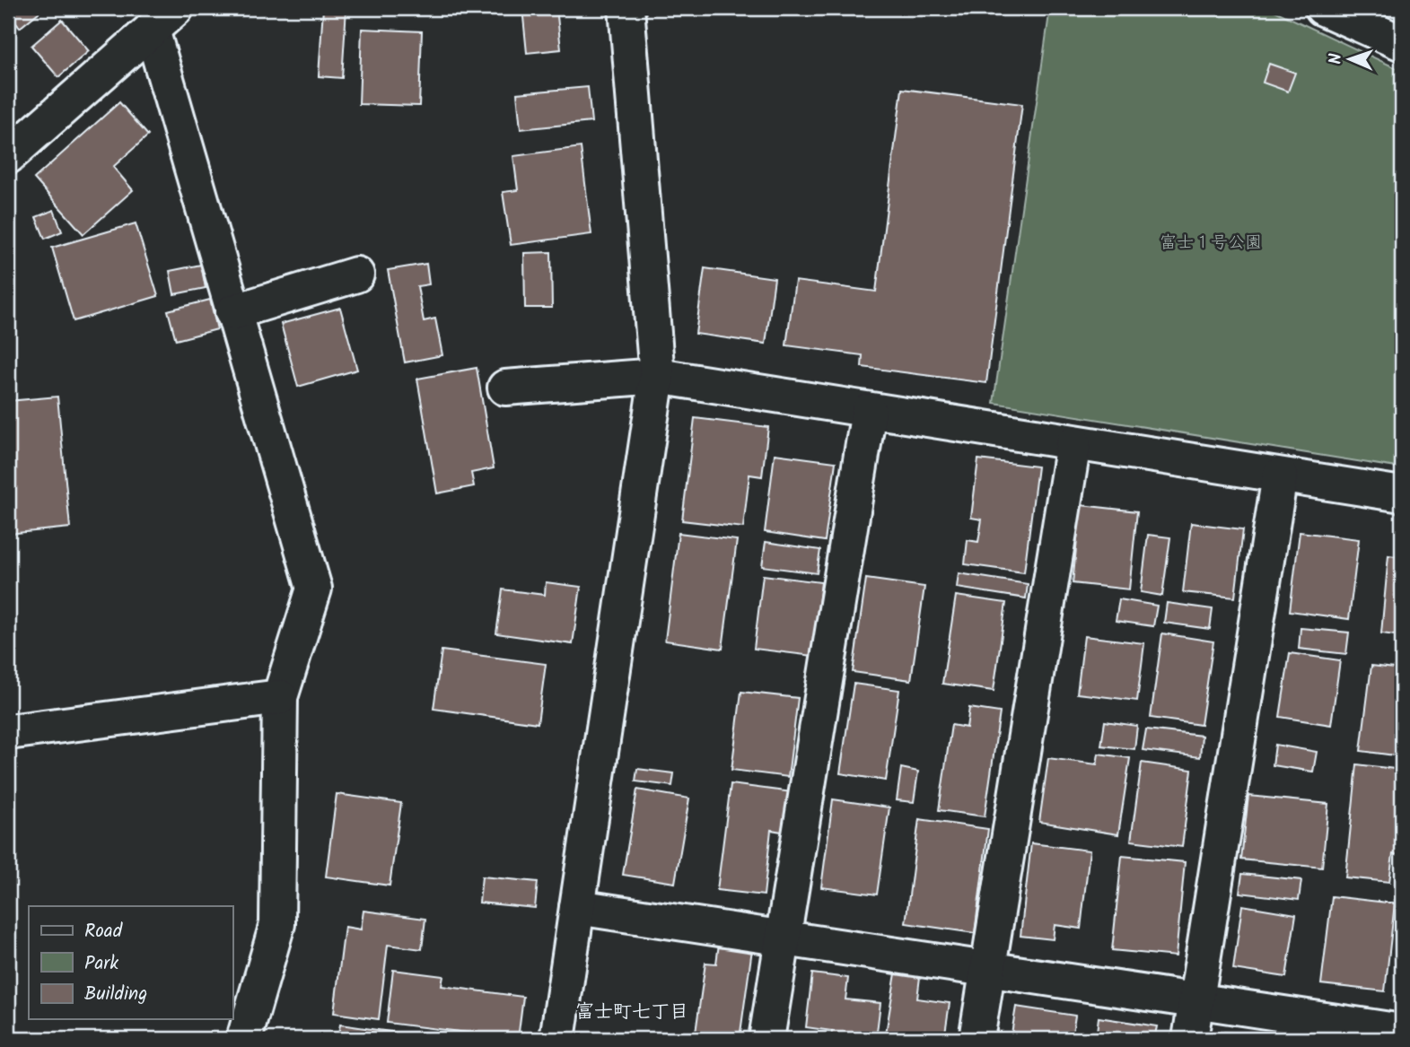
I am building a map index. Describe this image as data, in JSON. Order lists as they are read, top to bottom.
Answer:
{
  "districts": ["富士町七丁目"],
  "parks": ["富士１号公園"],
  "legend": ["Road", "Park", "Building"],
  "north": "left"
}
